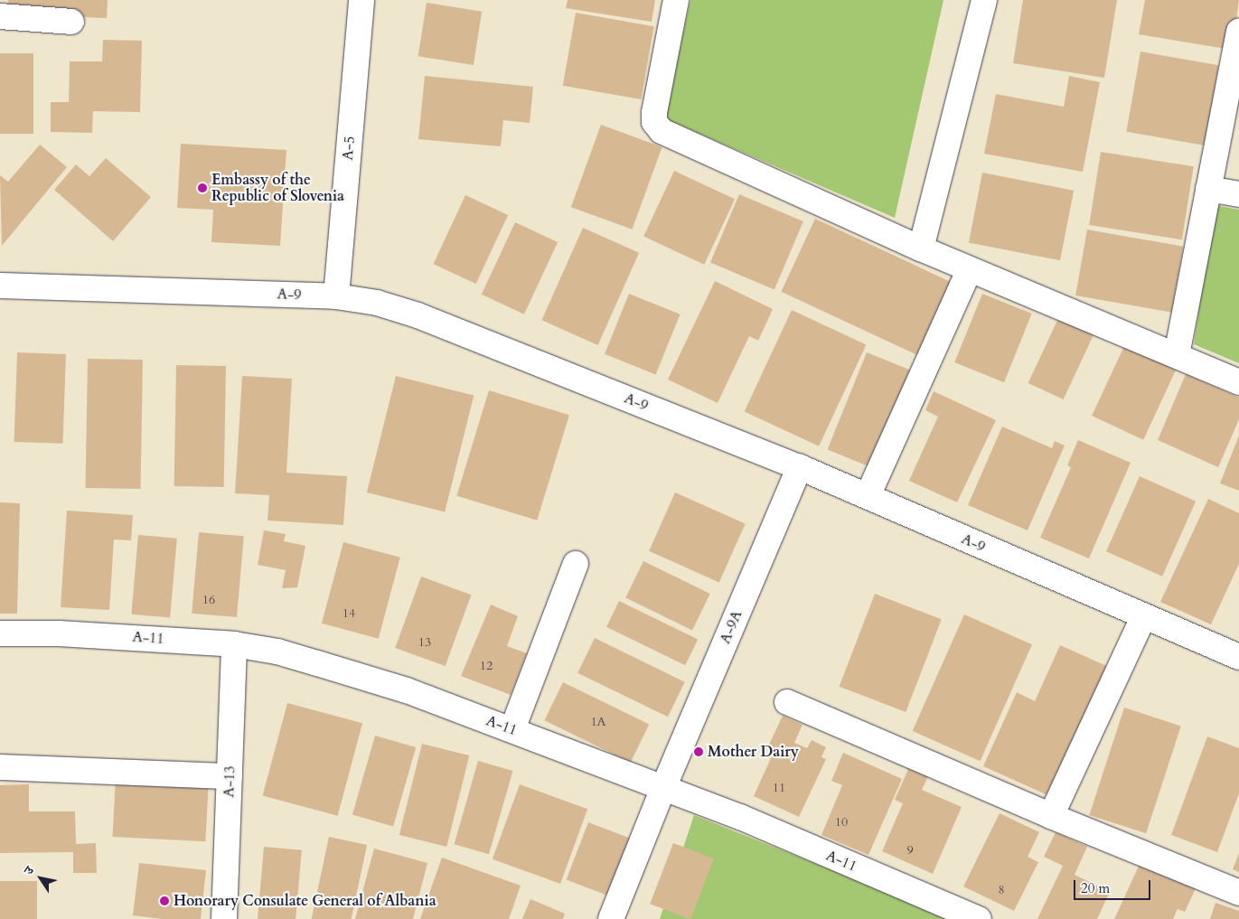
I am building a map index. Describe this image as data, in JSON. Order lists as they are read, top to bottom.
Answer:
{
  "streets": {
    "street": [
      "A-5",
      "A-9",
      "A-9A",
      "A-11",
      "A-13"
    ]
  },
  "crossings": [
    ["A-5", "A-9"],
    ["A-9", "A-9A"],
    ["A-9A", "A-11"],
    ["A-11", "A-13"]
  ],
  "places": ["Embassy of the Republic of Slovenia", "Mother Dairy", "Honorary Consulate General of Albania"],
  "house_numbers": [
    "16",
    "14",
    "13",
    "12",
    "1A",
    "11",
    "10",
    "9",
    "8"
  ],
  "scale_bar": "20 m",
  "north": "top left"
}
